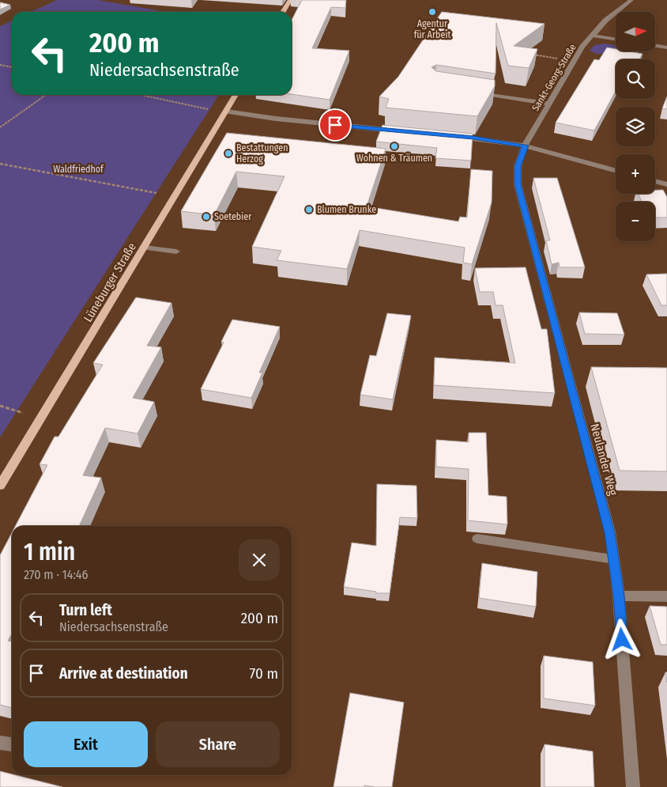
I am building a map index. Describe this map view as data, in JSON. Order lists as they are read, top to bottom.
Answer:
{
  "streets": {
    "main road": ["Lüneburger Straße"],
    "street": ["Sankt-Georg-Straße", "Neulander Weg"]
  },
  "crossings": [
    ["Sankt-Georg-Straße", "Neulander Weg"]
  ],
  "parks": ["Waldfriedhof"],
  "places": [
    "Agentur für Arbeit",
    "Wohnen & Träumen",
    "Bestattungen Herzog",
    "Blumen Brunke",
    "Soetebier"
  ],
  "north": "right",
  "page": {
    "map_buttons": ["+", "−"],
    "turn": ["200 m", "Niedersachsenstraße"],
    "heading": ["1 min", "270 m · 14:46"],
    "list": [
      {
        "name": "Turn left",
        "note": "Niedersachsenstraße",
        "value": "200 m"
      },
      {
        "name": "Arrive at destination",
        "value": "70 m"
      }
    ],
    "buttons": ["Exit", "Share"]
  }
}
